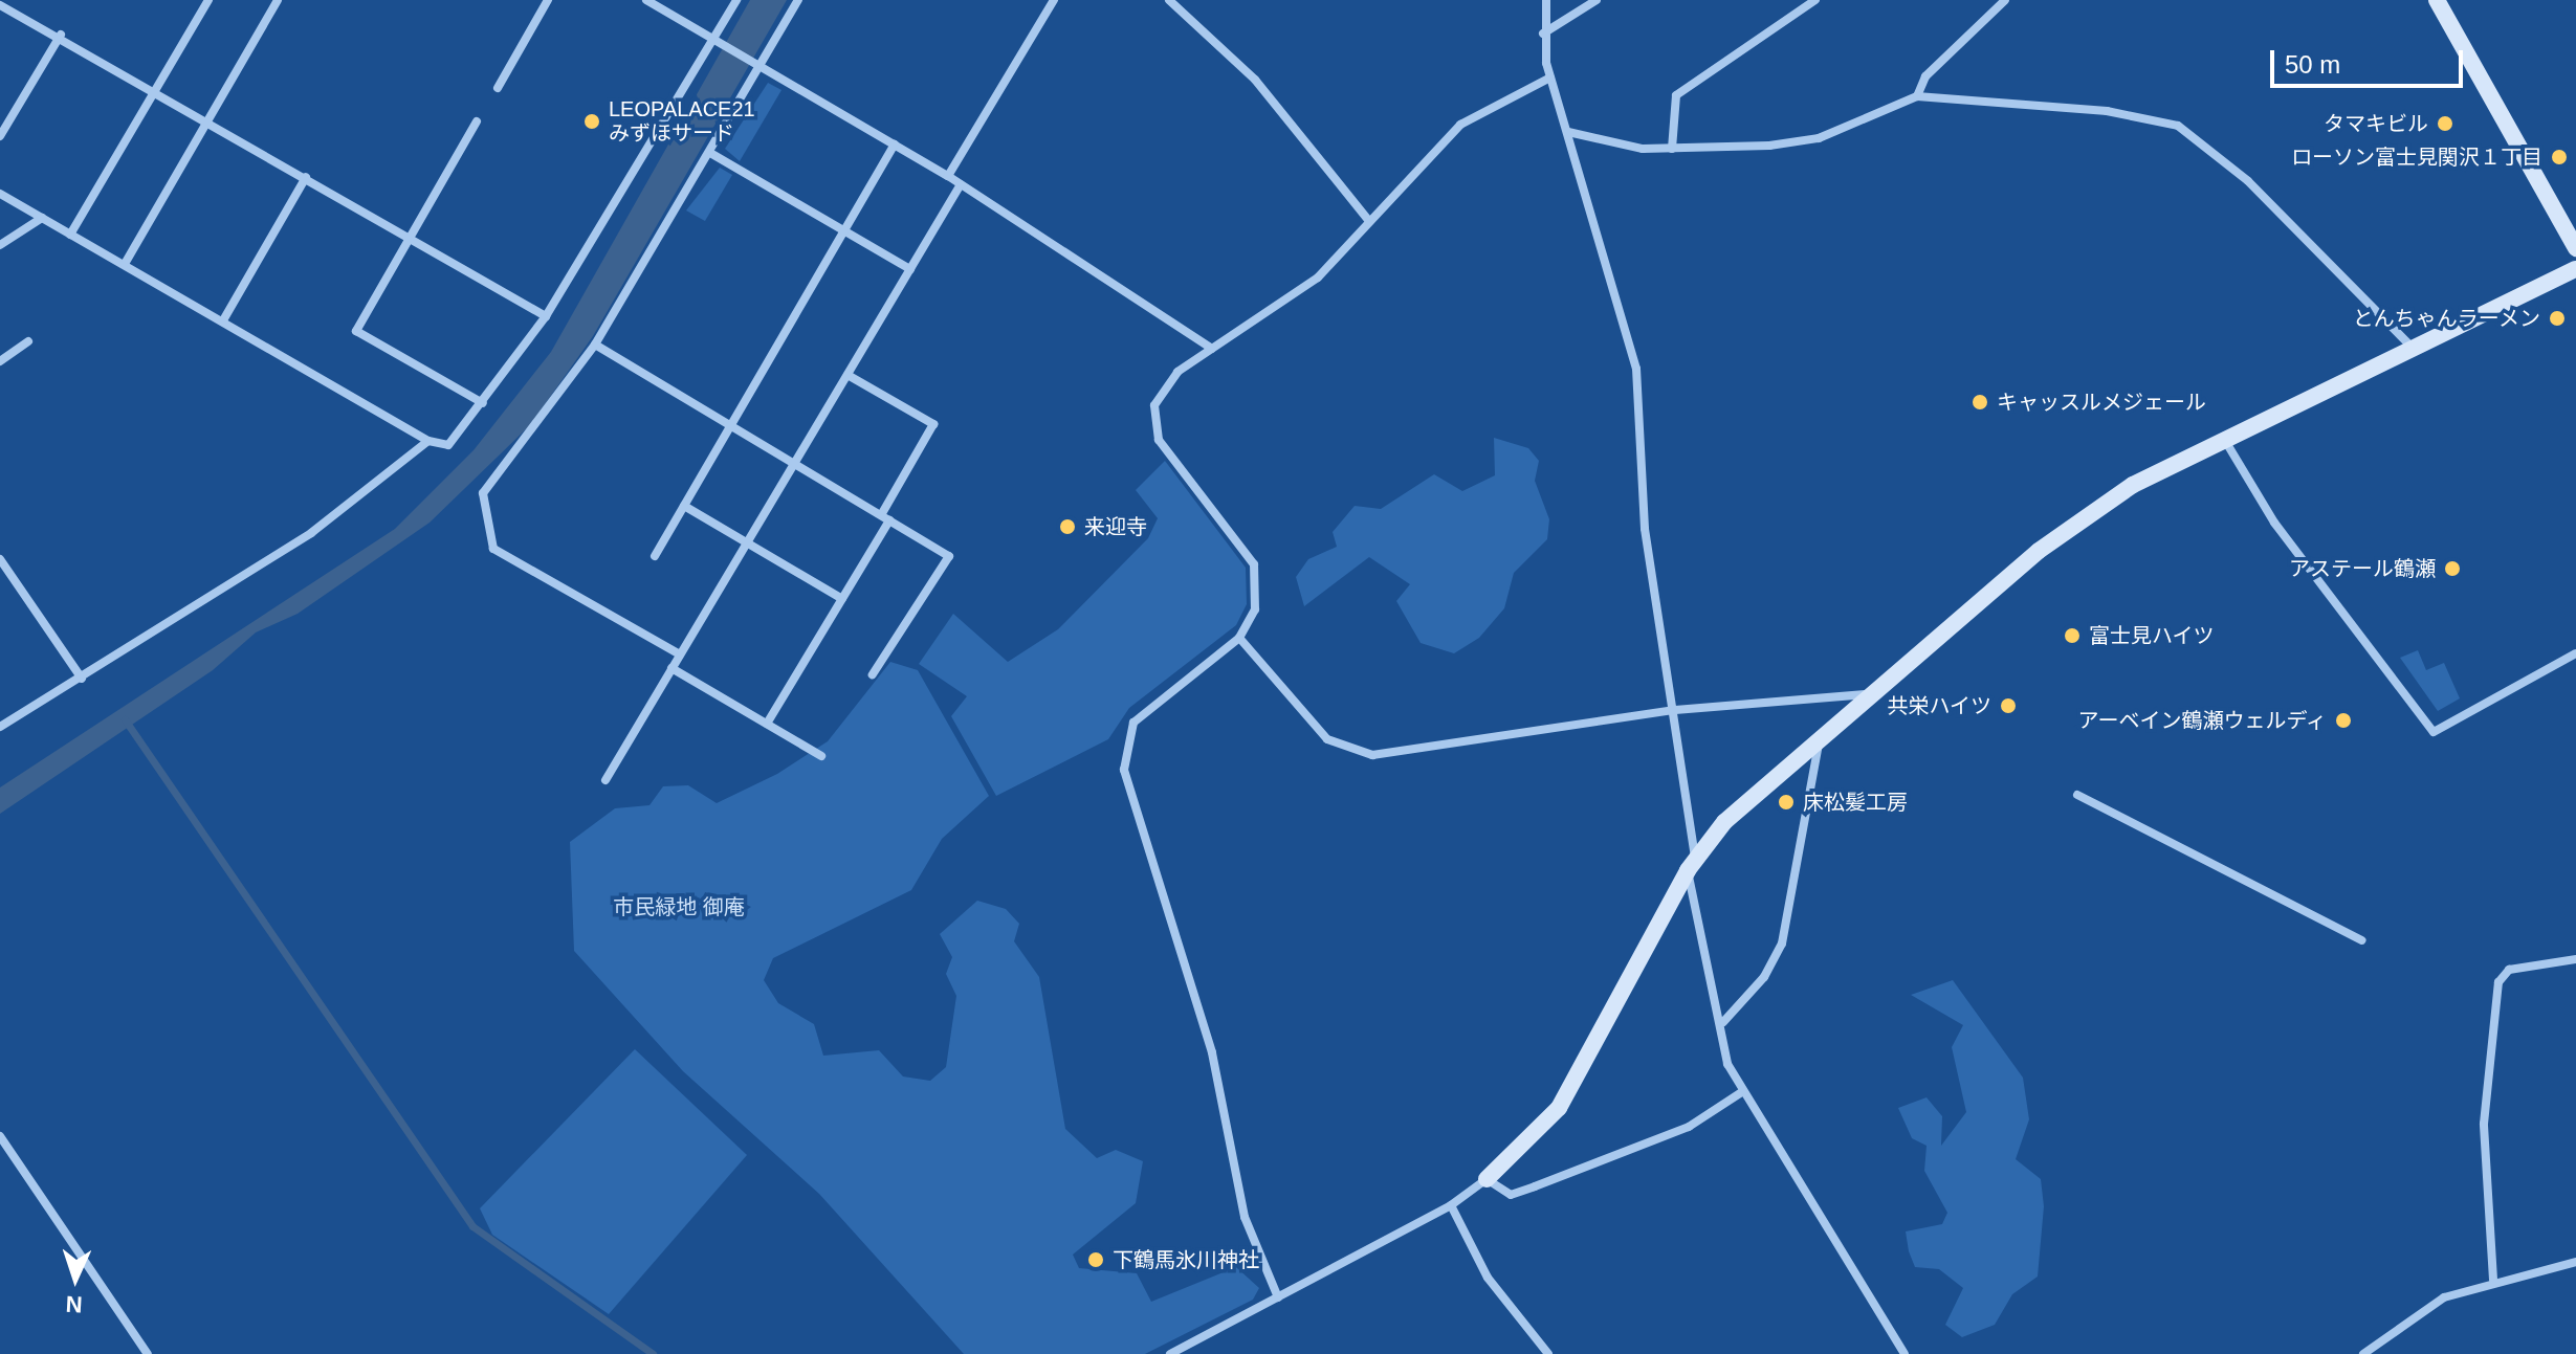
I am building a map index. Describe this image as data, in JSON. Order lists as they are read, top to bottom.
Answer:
{
  "parks": ["市民緑地 御庵"],
  "places": [
    "LEOPALACE21 みずほサード",
    "タマキビル",
    "ローソン富士見関沢１丁目",
    "とんちゃんラーメン",
    "キャッスルメジェール",
    "来迎寺",
    "アステール鶴瀬",
    "富士見ハイツ",
    "共栄ハイツ",
    "アーベイン鶴瀬ウェルディ",
    "床松髪工房",
    "下鶴馬氷川神社"
  ],
  "scale_bar": "50 m",
  "north": "bottom"
}
